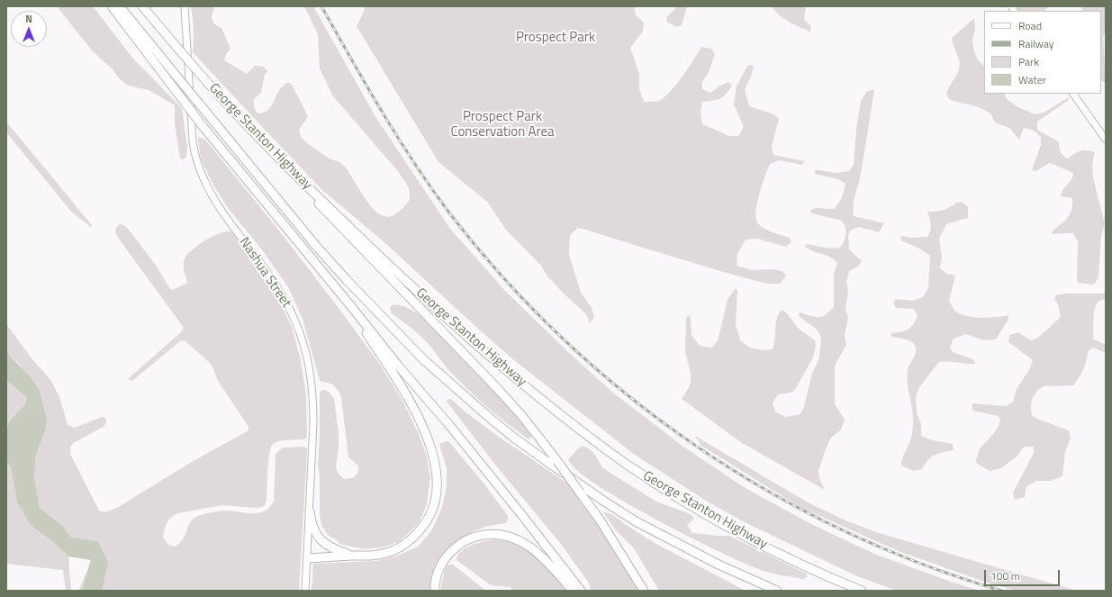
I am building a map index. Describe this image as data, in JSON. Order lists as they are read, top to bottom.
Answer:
{
  "streets": {
    "highway": ["George Stanton Highway"],
    "main road": ["Nashua Street"]
  },
  "parks": ["Prospect Park", "Prospect Park Conservation Area"],
  "legend": [
    "Road",
    "Railway",
    "Park",
    "Water"
  ],
  "scale_bar": "100 m",
  "north": "top"
}
